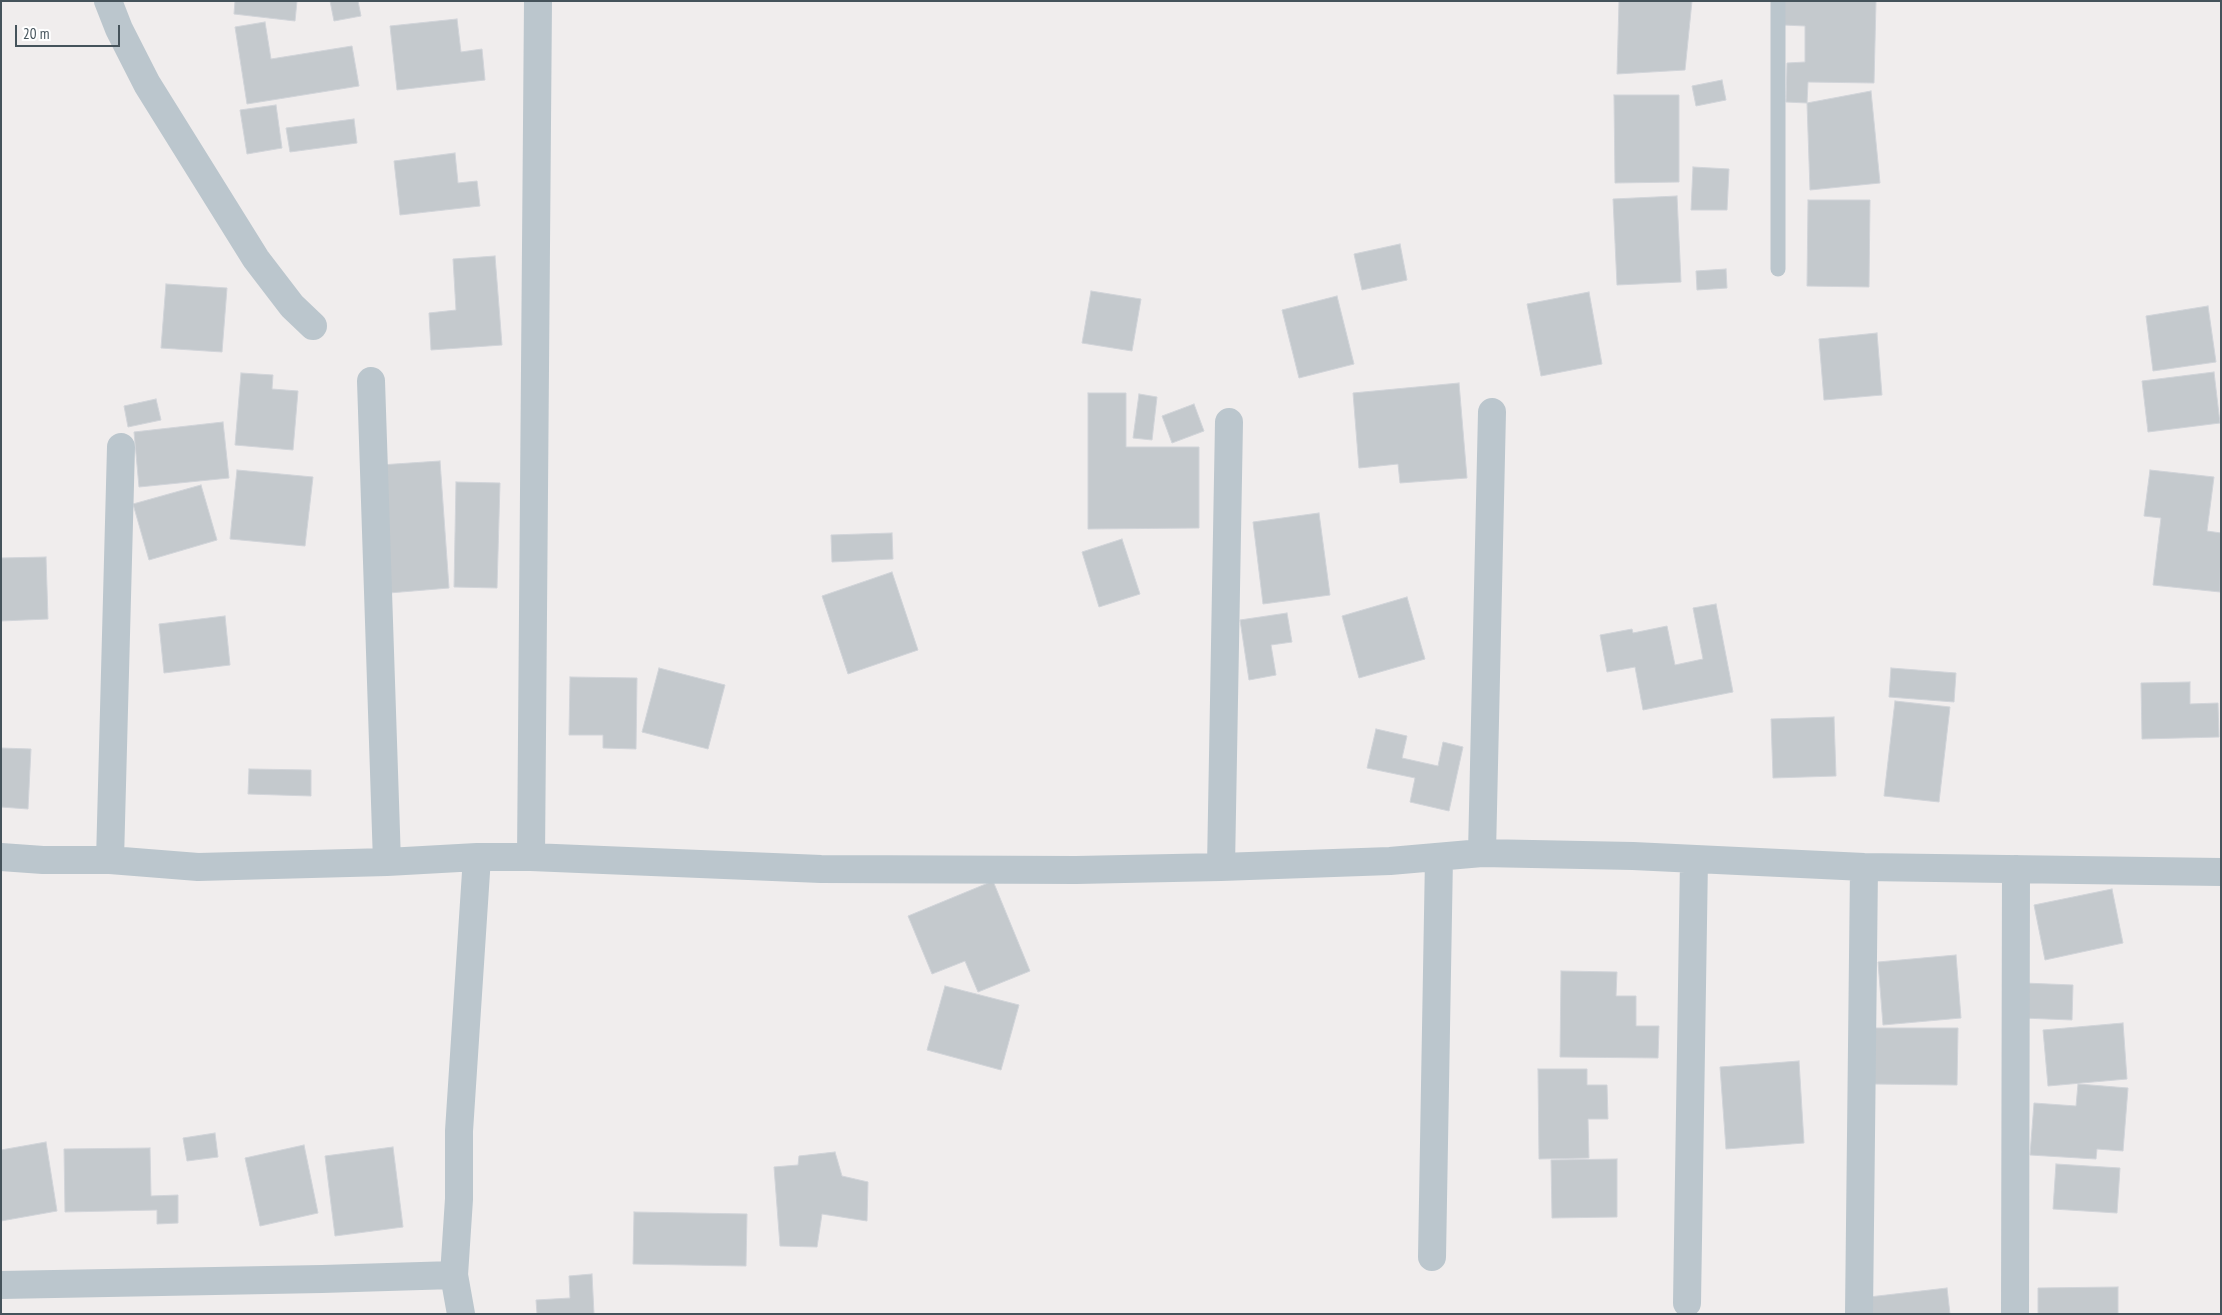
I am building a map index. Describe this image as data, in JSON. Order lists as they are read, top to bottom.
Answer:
{
  "scale_bar": "20 m"
}
